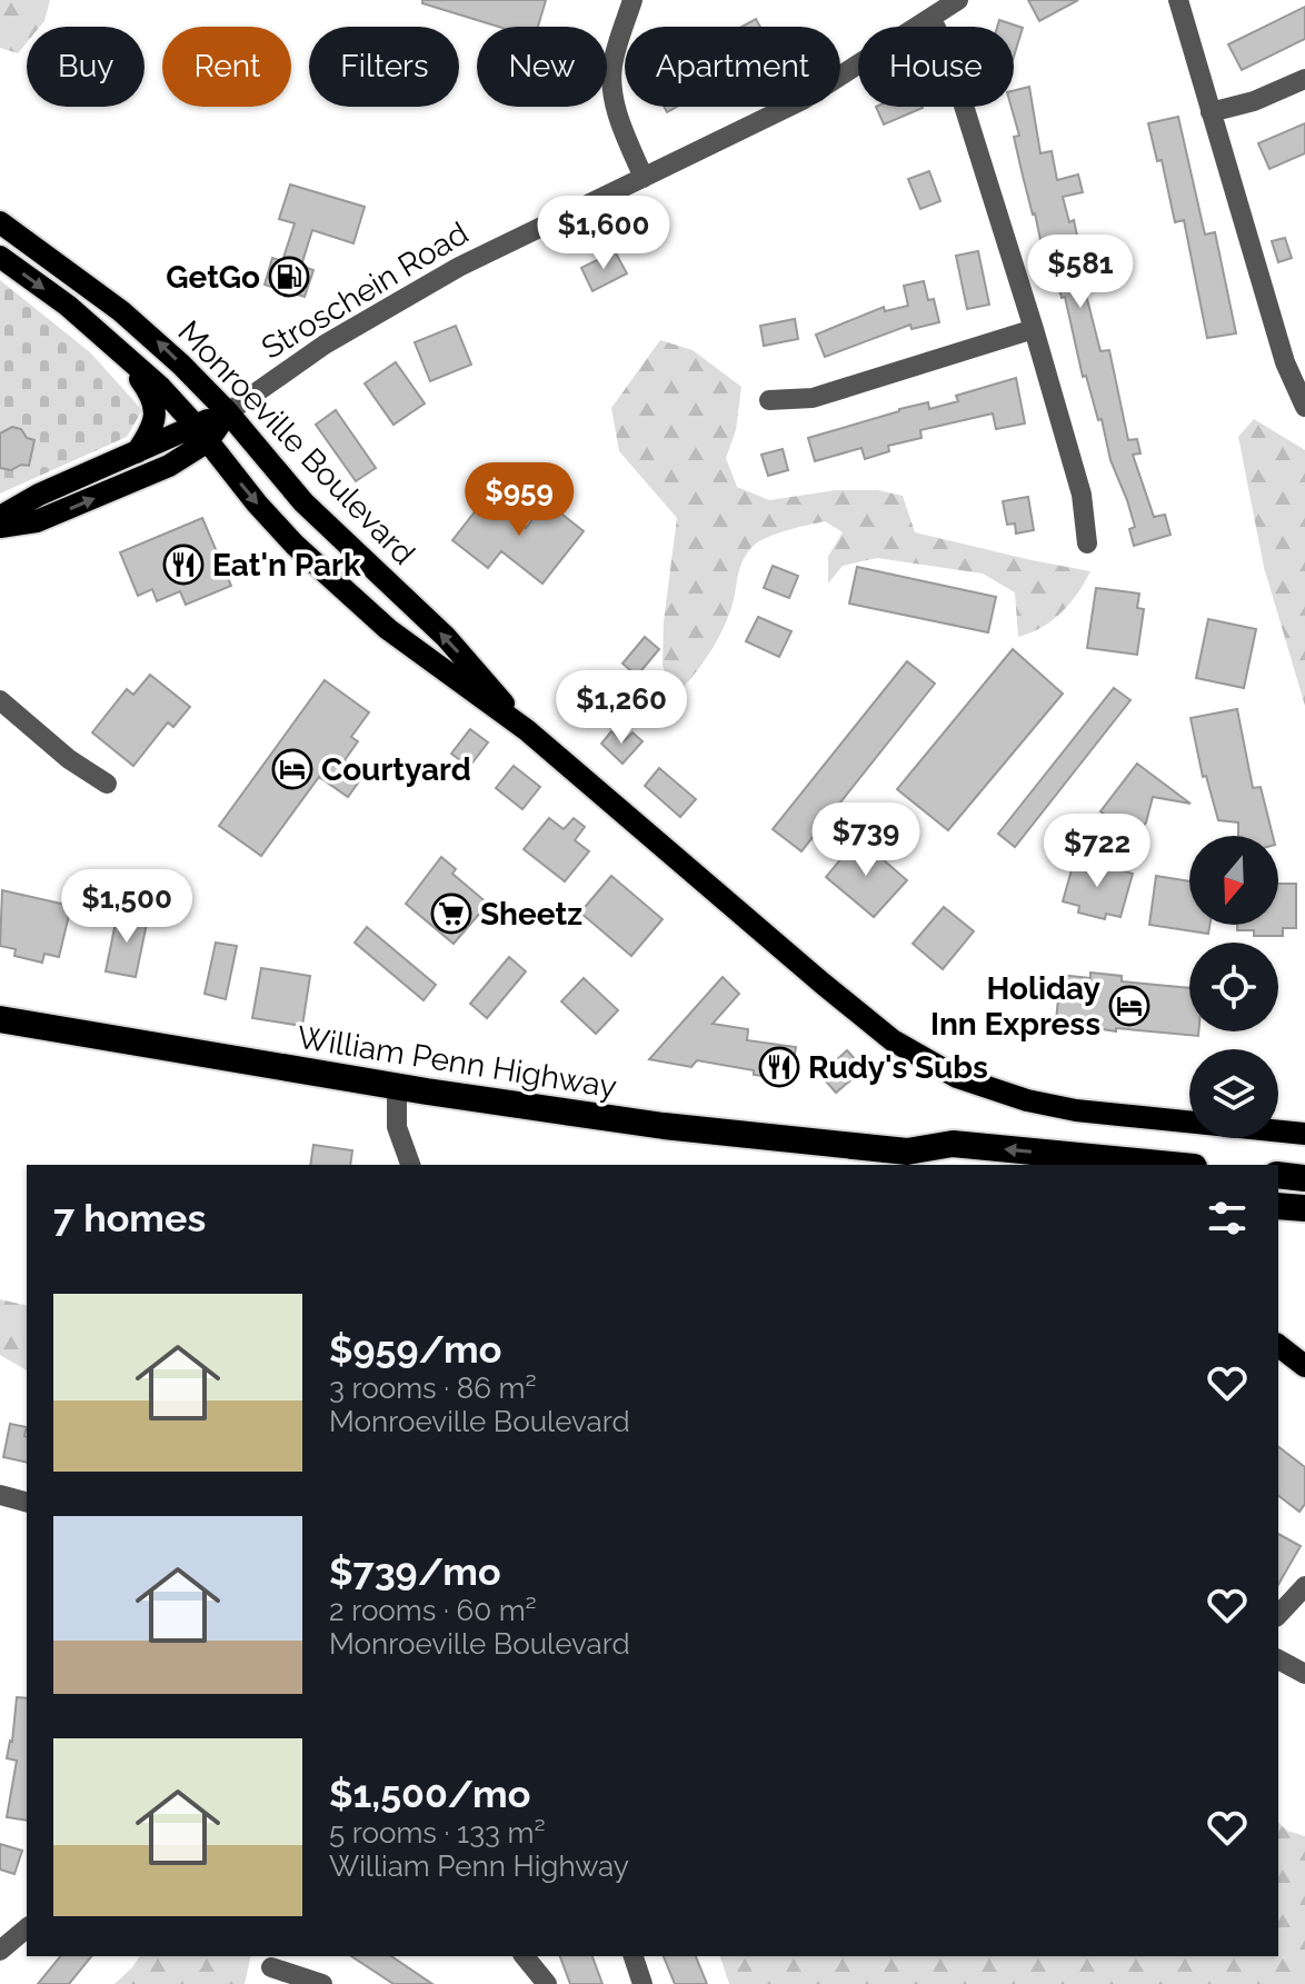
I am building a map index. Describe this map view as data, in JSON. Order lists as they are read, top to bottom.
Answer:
{
  "streets": {
    "highway": ["William Penn Highway"],
    "main road": ["Stroschein Road", "Monroeville Boulevard"]
  },
  "crossings": [
    ["Stroschein Road", "Monroeville Boulevard"]
  ],
  "places": {
    "fuel station": ["GetGo"],
    "restaurant": ["Eat'n Park", "Rudy's Subs"],
    "hotel": ["Courtyard", "Holiday Inn Express"],
    "supermarket": ["Sheetz"]
  },
  "north": "bottom",
  "page": {
    "chip": [
      "Buy",
      "Rent",
      "Filters",
      "New",
      "Apartment",
      "House"
    ],
    "price": [
      "$1,600",
      "$581",
      "$959",
      "$1,260",
      "$739",
      "$722",
      "$1,500"
    ],
    "heading": "7 homes",
    "list": [
      {
        "name": "$959/mo",
        "note": "3 rooms · 86 m² · Monroeville Boulevard"
      },
      {
        "name": "$739/mo",
        "note": "2 rooms · 60 m² · Monroeville Boulevard"
      },
      {
        "name": "$1,500/mo",
        "note": "5 rooms · 133 m² · William Penn Highway"
      }
    ]
  }
}
